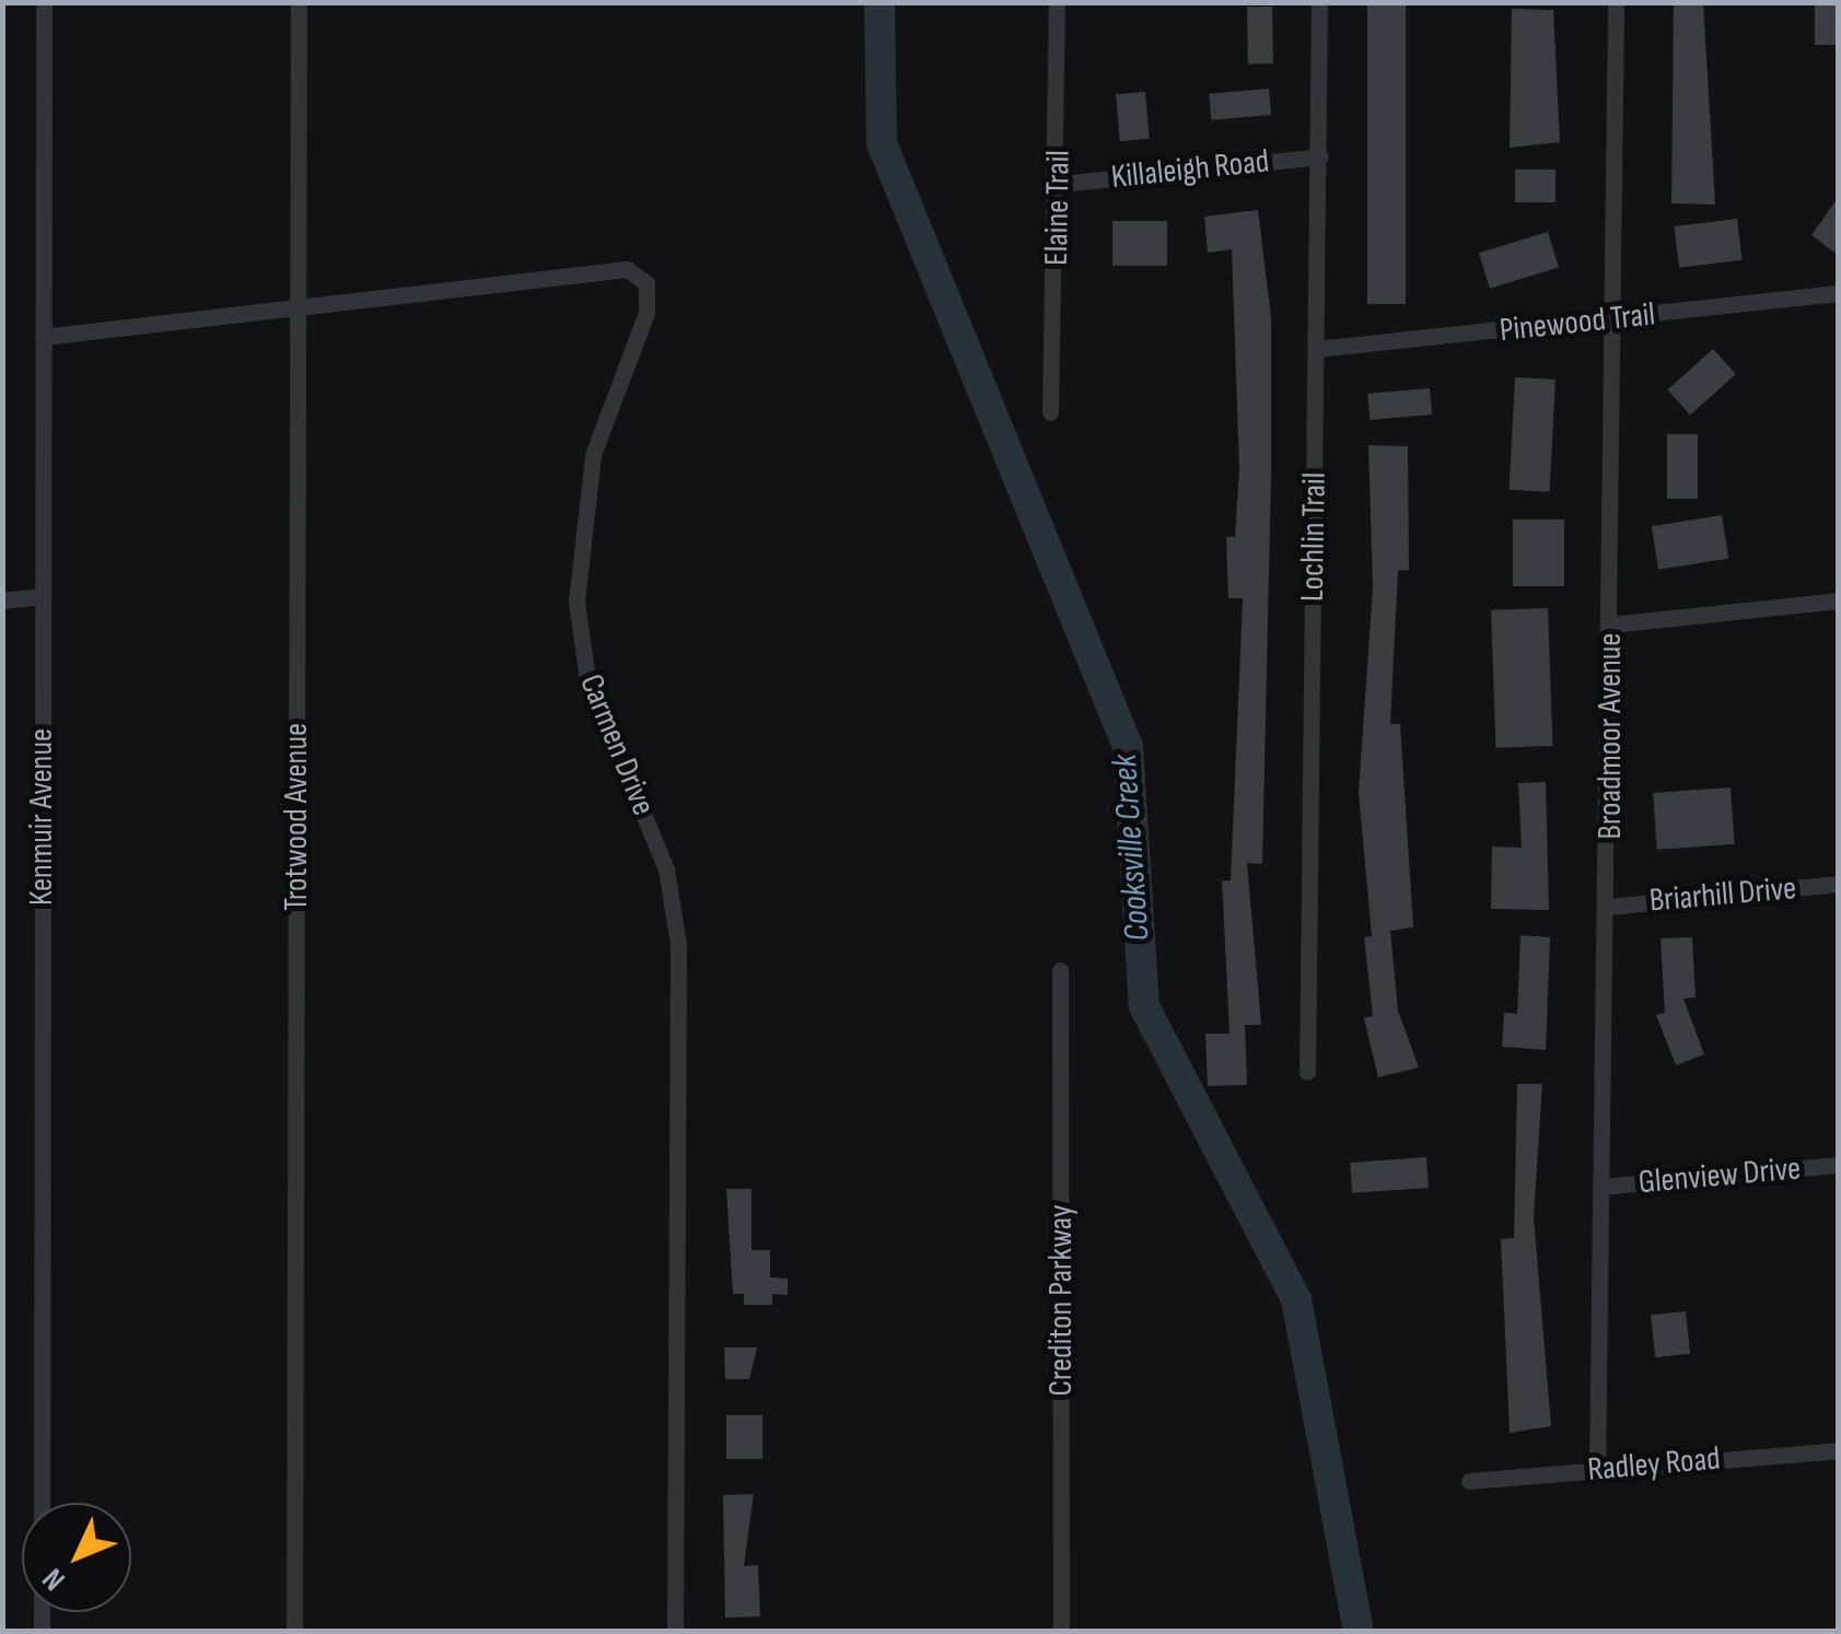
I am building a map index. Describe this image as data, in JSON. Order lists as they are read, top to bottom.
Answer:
{
  "streets": {
    "street": [
      "Killaleigh Road",
      "Elaine Trail",
      "Pinewood Trail",
      "Lochlin Trail",
      "Broadmoor Avenue",
      "Carmen Drive",
      "Kenmuir Avenue",
      "Trotwood Avenue",
      "Briarhill Drive",
      "Glenview Drive",
      "Crediton Parkway",
      "Radley Road"
    ]
  },
  "crossings": [
    ["Killaleigh Road", "Elaine Trail"],
    ["Killaleigh Road", "Lochlin Trail"],
    ["Pinewood Trail", "Lochlin Trail"],
    ["Pinewood Trail", "Broadmoor Avenue"],
    ["Broadmoor Avenue", "Briarhill Drive"],
    ["Broadmoor Avenue", "Glenview Drive"],
    ["Broadmoor Avenue", "Radley Road"],
    ["Carmen Drive", "Kenmuir Avenue"],
    ["Carmen Drive", "Trotwood Avenue"]
  ],
  "water": ["Cooksville Creek"],
  "north": "bottom left"
}
